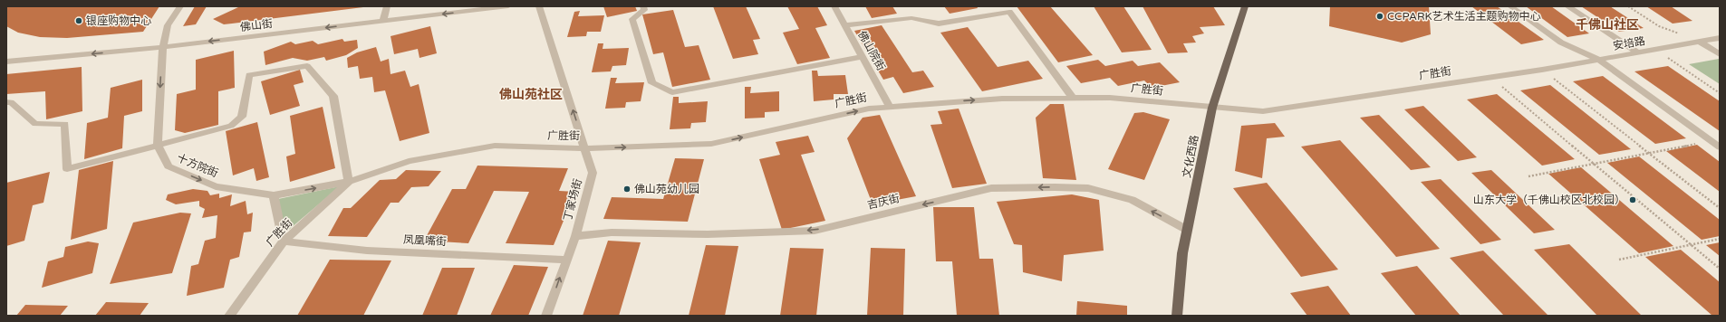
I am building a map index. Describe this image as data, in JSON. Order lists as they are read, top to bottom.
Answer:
{
  "streets": {
    "main road": ["文化西路"],
    "street": [
      "佛山街",
      "安培路",
      "佛山院街",
      "广胜街",
      "十方院街",
      "丁家场街",
      "吉庆街",
      "凤凰嘴街"
    ]
  },
  "crossings": [
    ["安培路", "广胜街"],
    ["佛山院街", "广胜街"],
    ["广胜街", "文化西路"],
    ["广胜街", "十方院街"],
    ["广胜街", "丁家场街"],
    ["广胜街", "凤凰嘴街"],
    ["文化西路", "吉庆街"],
    ["丁家场街", "吉庆街"],
    ["丁家场街", "凤凰嘴街"]
  ],
  "one_way": [
    "佛山街",
    "广胜街",
    "十方院街",
    "丁家场街",
    "吉庆街"
  ],
  "districts": ["千佛山社区", "佛山苑社区"],
  "places": [
    "CCPARK艺术生活主题购物中心",
    "银座购物中心",
    "佛山苑幼儿园",
    "山东大学（千佛山校区北校园）"
  ]
}
